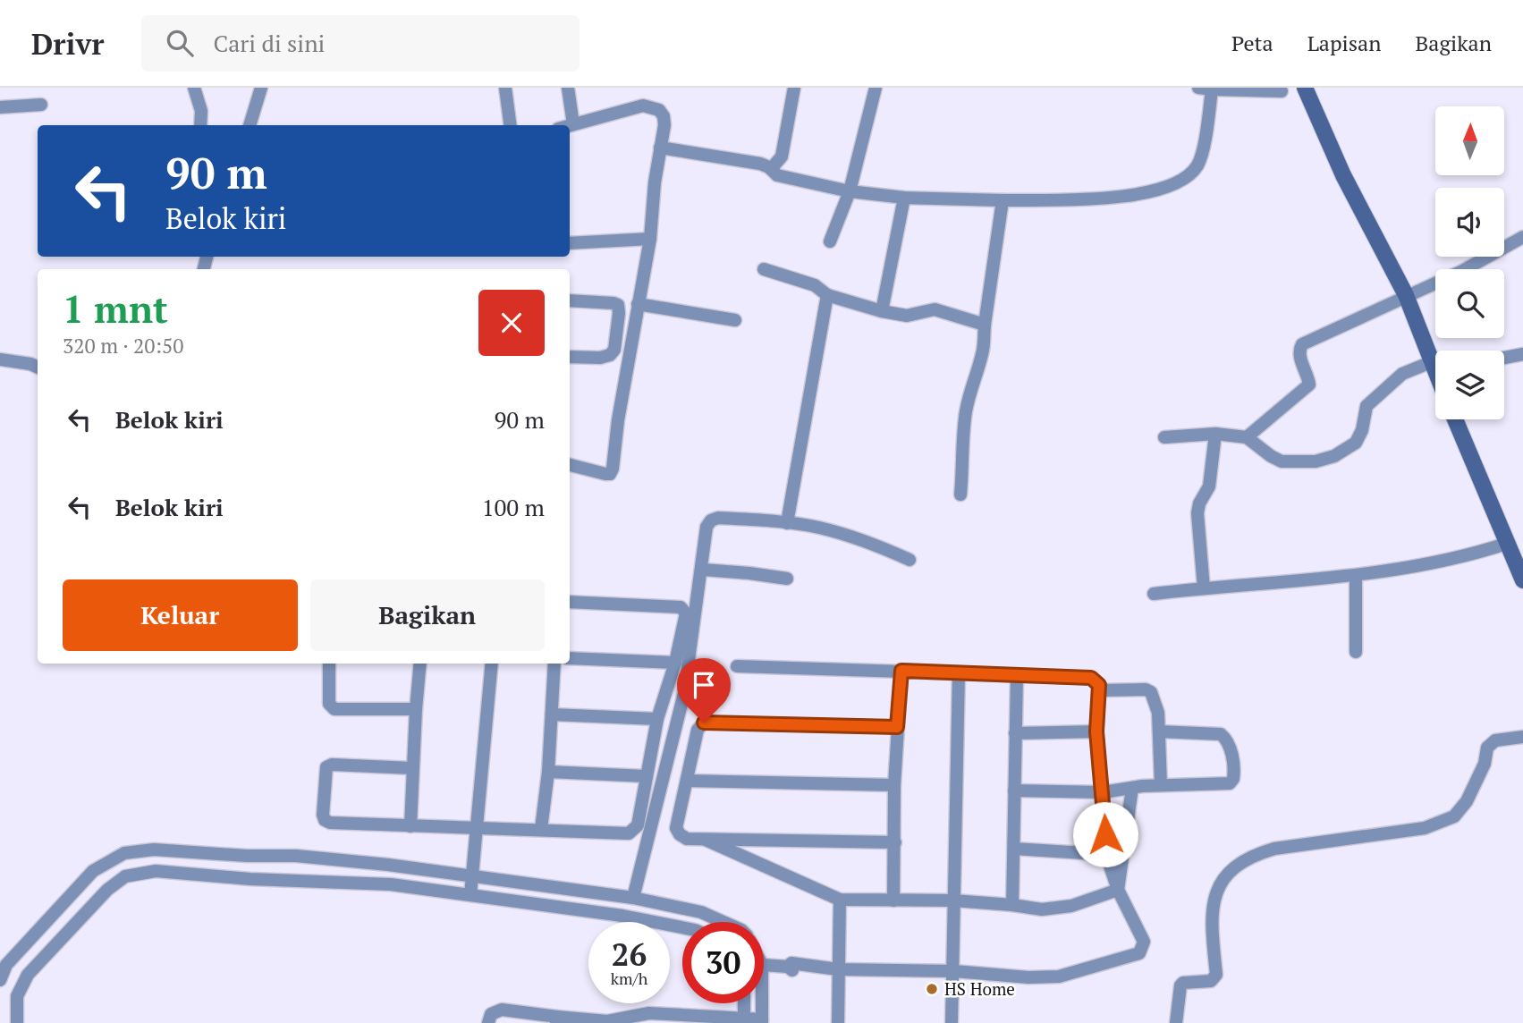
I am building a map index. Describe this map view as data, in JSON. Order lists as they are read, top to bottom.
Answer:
{
  "places": ["HS Home"],
  "north": "top",
  "page": {
    "header": "Drivr",
    "search": "Cari di sini",
    "nav": ["Peta", "Lapisan", "Bagikan"],
    "turn": ["90 m", "Belok kiri"],
    "heading": ["1 mnt", "320 m · 20:50"],
    "list": [
      {
        "name": "Belok kiri",
        "value": "90 m"
      },
      {
        "name": "Belok kiri",
        "value": "100 m"
      }
    ],
    "buttons": ["Keluar", "Bagikan"],
    "speed": "26 km/h",
    "limit": "30"
  }
}
